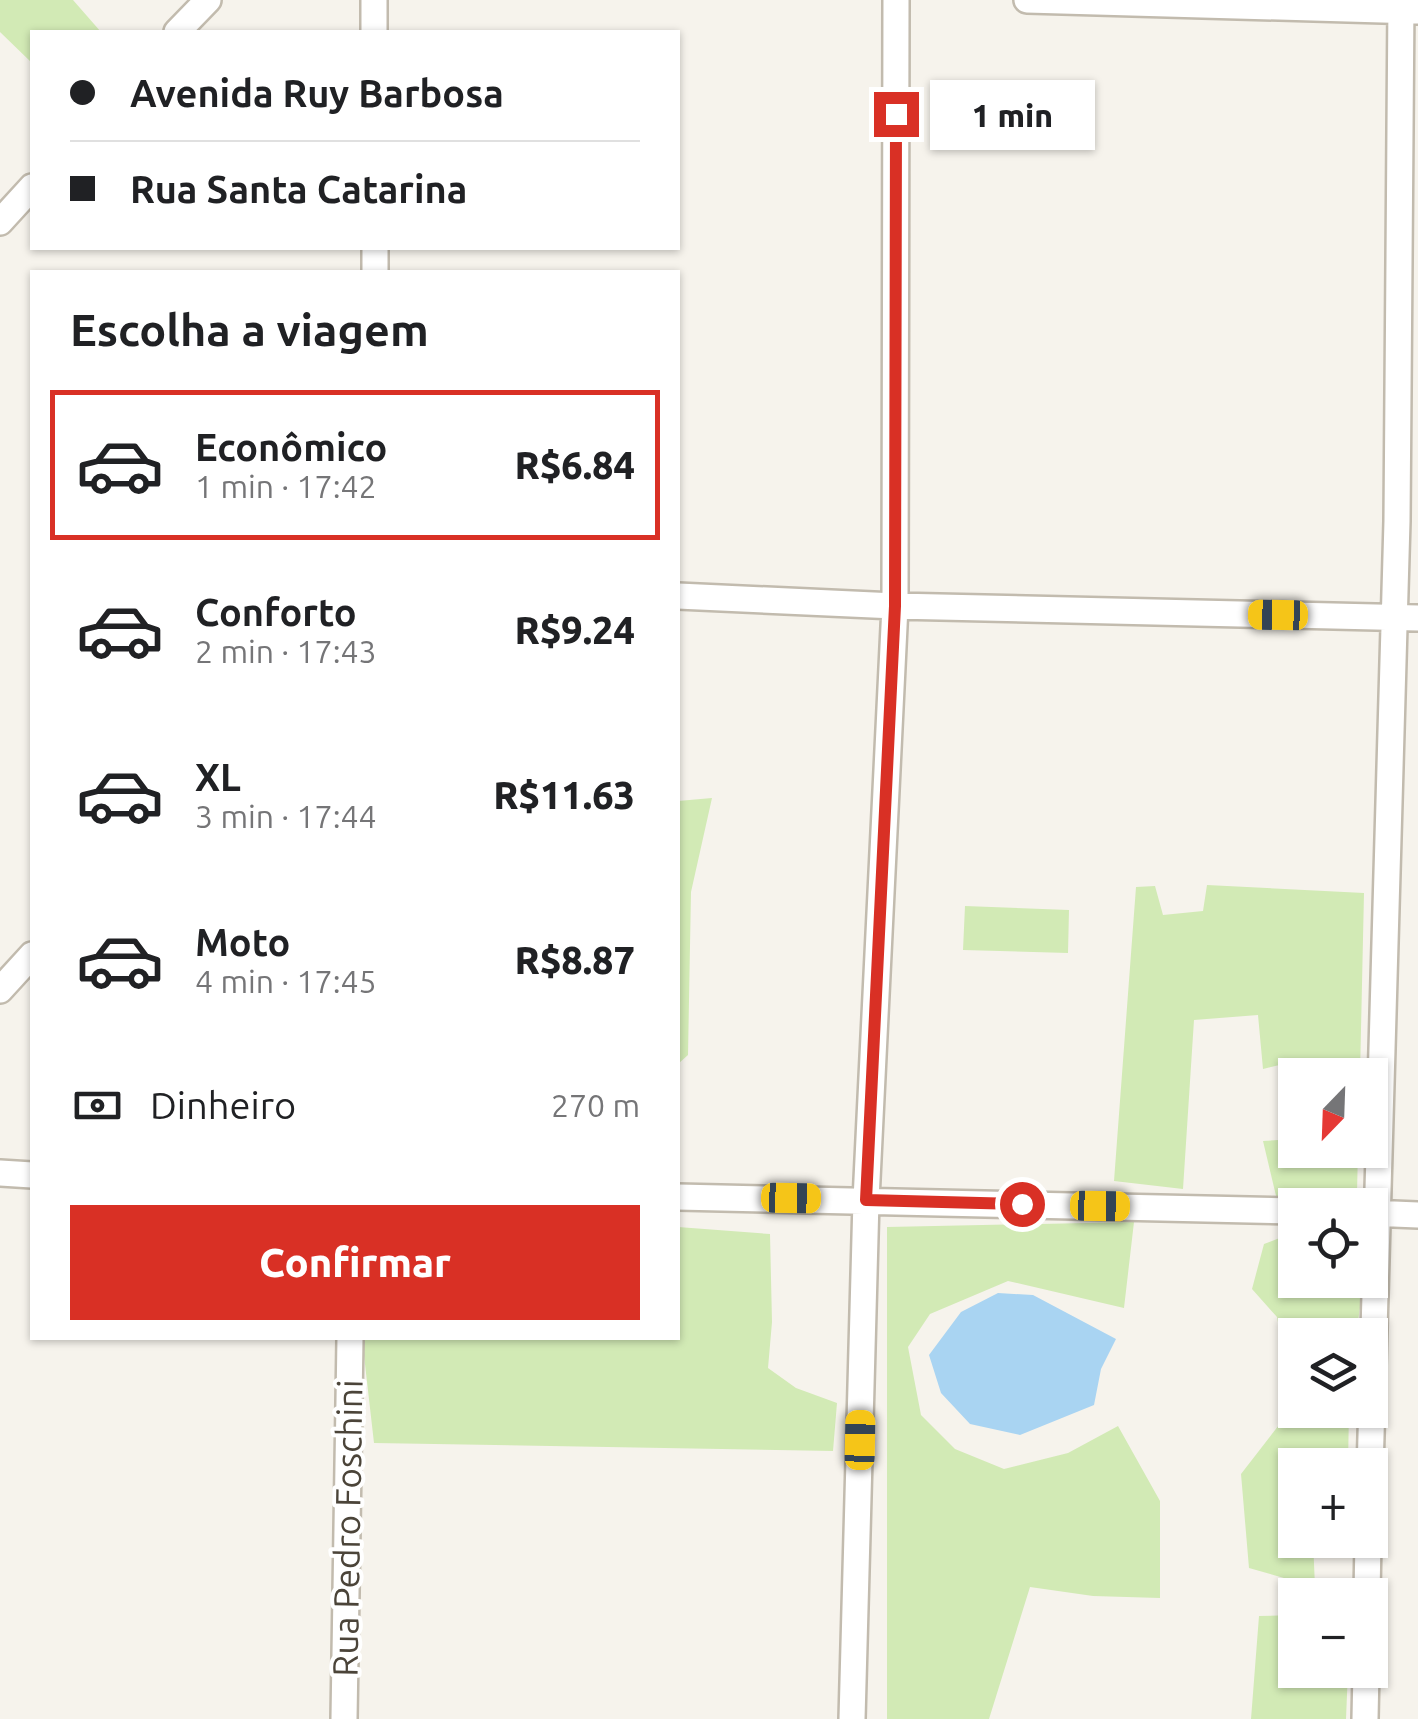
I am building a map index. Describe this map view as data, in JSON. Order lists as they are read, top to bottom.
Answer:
{
  "streets": {
    "street": ["Rua Pedro Foschini"]
  },
  "north": "bottom left",
  "page": {
    "banner": ["Avenida Ruy Barbosa", "Rua Santa Catarina"],
    "bubble": "1 min",
    "heading": "Escolha a viagem",
    "list": [
      {
        "name": "Econômico",
        "note": "1 min · 17:42",
        "value": "R$6.84"
      },
      {
        "name": "Conforto",
        "note": "2 min · 17:43",
        "value": "R$9.24"
      },
      {
        "name": "XL",
        "note": "3 min · 17:44",
        "value": "R$11.63"
      },
      {
        "name": "Moto",
        "note": "4 min · 17:45",
        "value": "R$8.87"
      }
    ],
    "pay": ["Dinheiro", "270 m"],
    "map_buttons": ["+", "−"],
    "buttons": "Confirmar"
  }
}
